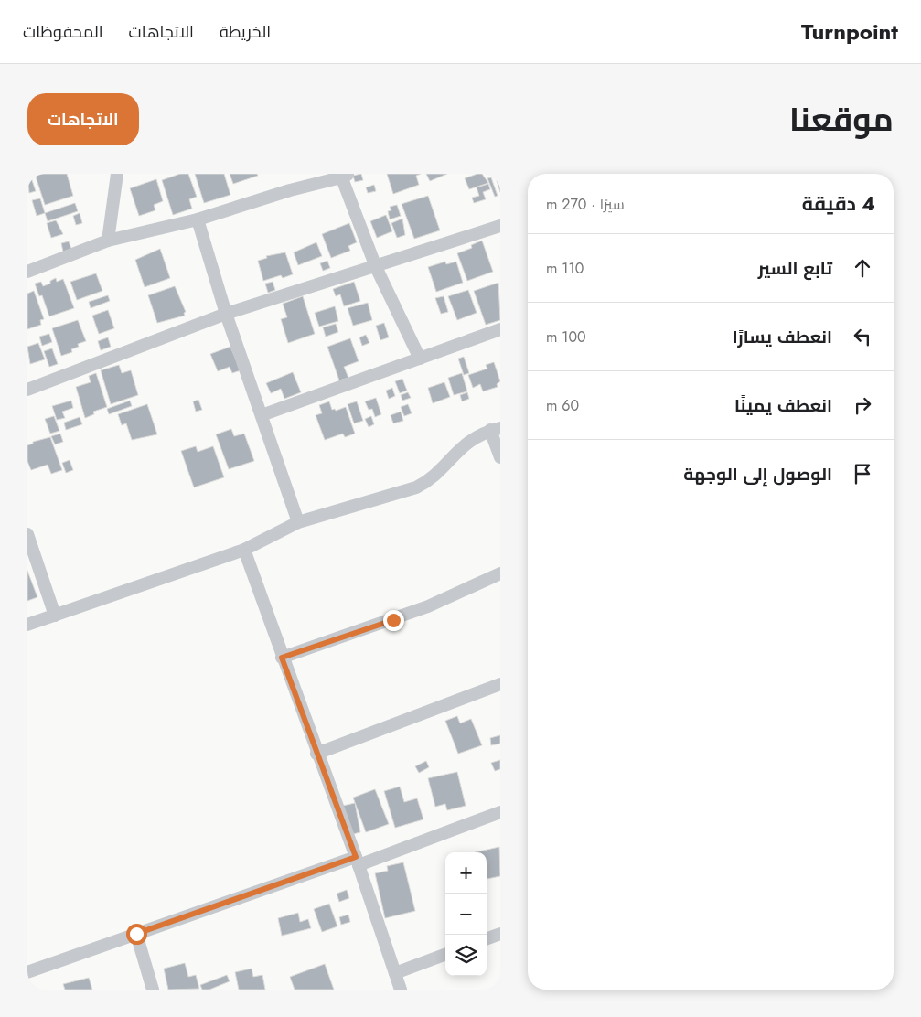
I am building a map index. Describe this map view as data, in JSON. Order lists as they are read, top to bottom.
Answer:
{
  "page": {
    "header": "Turnpoint",
    "nav": ["الخريطة", "الاتجاهات", "المحفوظات"],
    "title": "موقعنا",
    "buttons": "الاتجاهات",
    "heading": ["4 دقيقة", "سيرًا · 270 m"],
    "list": [
      ["تابع السير", "110 m"],
      ["انعطف يسارًا", "100 m"],
      ["انعطف يمينًا", "60 m"],
      "الوصول إلى الوجهة"
    ],
    "map_buttons": ["+", "−"]
  }
}
